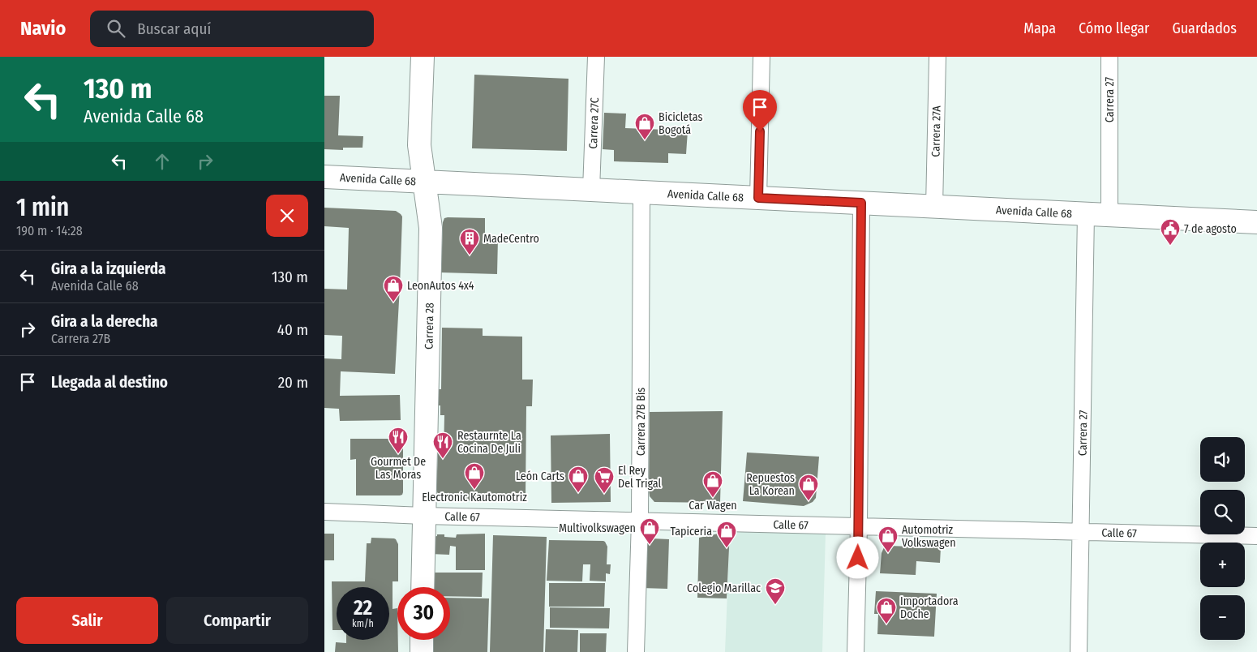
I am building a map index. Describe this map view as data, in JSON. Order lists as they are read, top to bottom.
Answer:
{
  "streets": {
    "main road": ["Avenida Calle 68", "Carrera 28"],
    "street": [
      "Carrera 27",
      "Carrera 27C",
      "Carrera 27A",
      "Carrera 27B Bis",
      "Calle 67"
    ]
  },
  "crossings": [
    ["Carrera 27", "Avenida Calle 68"],
    ["Carrera 27", "Calle 67"],
    ["Carrera 27C", "Avenida Calle 68"],
    ["Carrera 27A", "Avenida Calle 68"],
    ["Avenida Calle 68", "Carrera 28"],
    ["Avenida Calle 68", "Carrera 27B Bis"],
    ["Carrera 28", "Calle 67"],
    ["Carrera 27B Bis", "Calle 67"]
  ],
  "places": {
    "shop": [
      "Bicicletas Bogotá",
      "LeonAutos 4x4",
      "Electronic Kautomotriz",
      "León Carts",
      "Car Wagen",
      "Repuestos La Korean",
      "Multivolkswagen",
      "Tapiceria",
      "Automotriz Volkswagen",
      "Importadora Doche"
    ],
    "public building": ["7 de agosto"],
    "building": ["MadeCentro"],
    "restaurant": ["Gourmet De Las Moras", "Restaurnte La Cocina De Juli"],
    "supermarket": ["El Rey Del Trigal"],
    "school or university": ["Colegio Marillac"]
  },
  "page": {
    "header": "Navio",
    "search": "Buscar aquí",
    "nav": ["Mapa", "Cómo llegar", "Guardados"],
    "turn": ["130 m", "Avenida Calle 68"],
    "heading": ["1 min", "190 m · 14:28"],
    "list": [
      {
        "name": "Gira a la izquierda",
        "note": "Avenida Calle 68",
        "value": "130 m"
      },
      {
        "name": "Gira a la derecha",
        "note": "Carrera 27B",
        "value": "40 m"
      },
      {
        "name": "Llegada al destino",
        "value": "20 m"
      }
    ],
    "map_buttons": ["+", "−"],
    "speed": "22 km/h",
    "limit": "30",
    "buttons": ["Salir", "Compartir"]
  }
}
